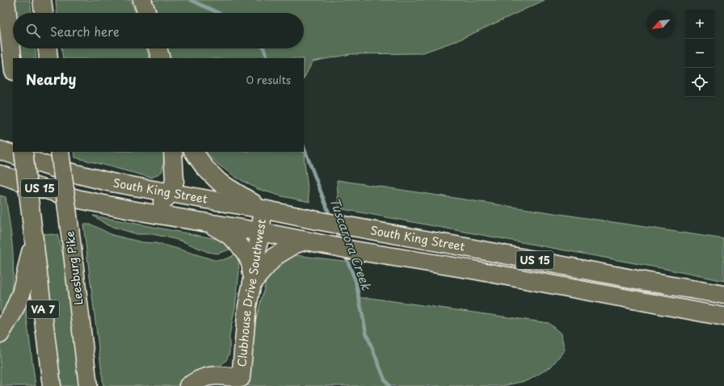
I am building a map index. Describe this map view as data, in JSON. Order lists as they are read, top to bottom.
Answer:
{
  "streets": {
    "highway": [
      "US 15",
      "South King Street",
      "Leesburg Pike",
      "Clubhouse Drive Southwest",
      "VA 7"
    ]
  },
  "crossings": [
    ["US 15", "VA 7"],
    ["South King Street", "Clubhouse Drive Southwest"]
  ],
  "water": ["Tuscarora Creek"],
  "north": "bottom left",
  "page": {
    "map_buttons": ["+", "−"],
    "search": "Search here",
    "heading": ["Nearby", "0 results"]
  }
}
